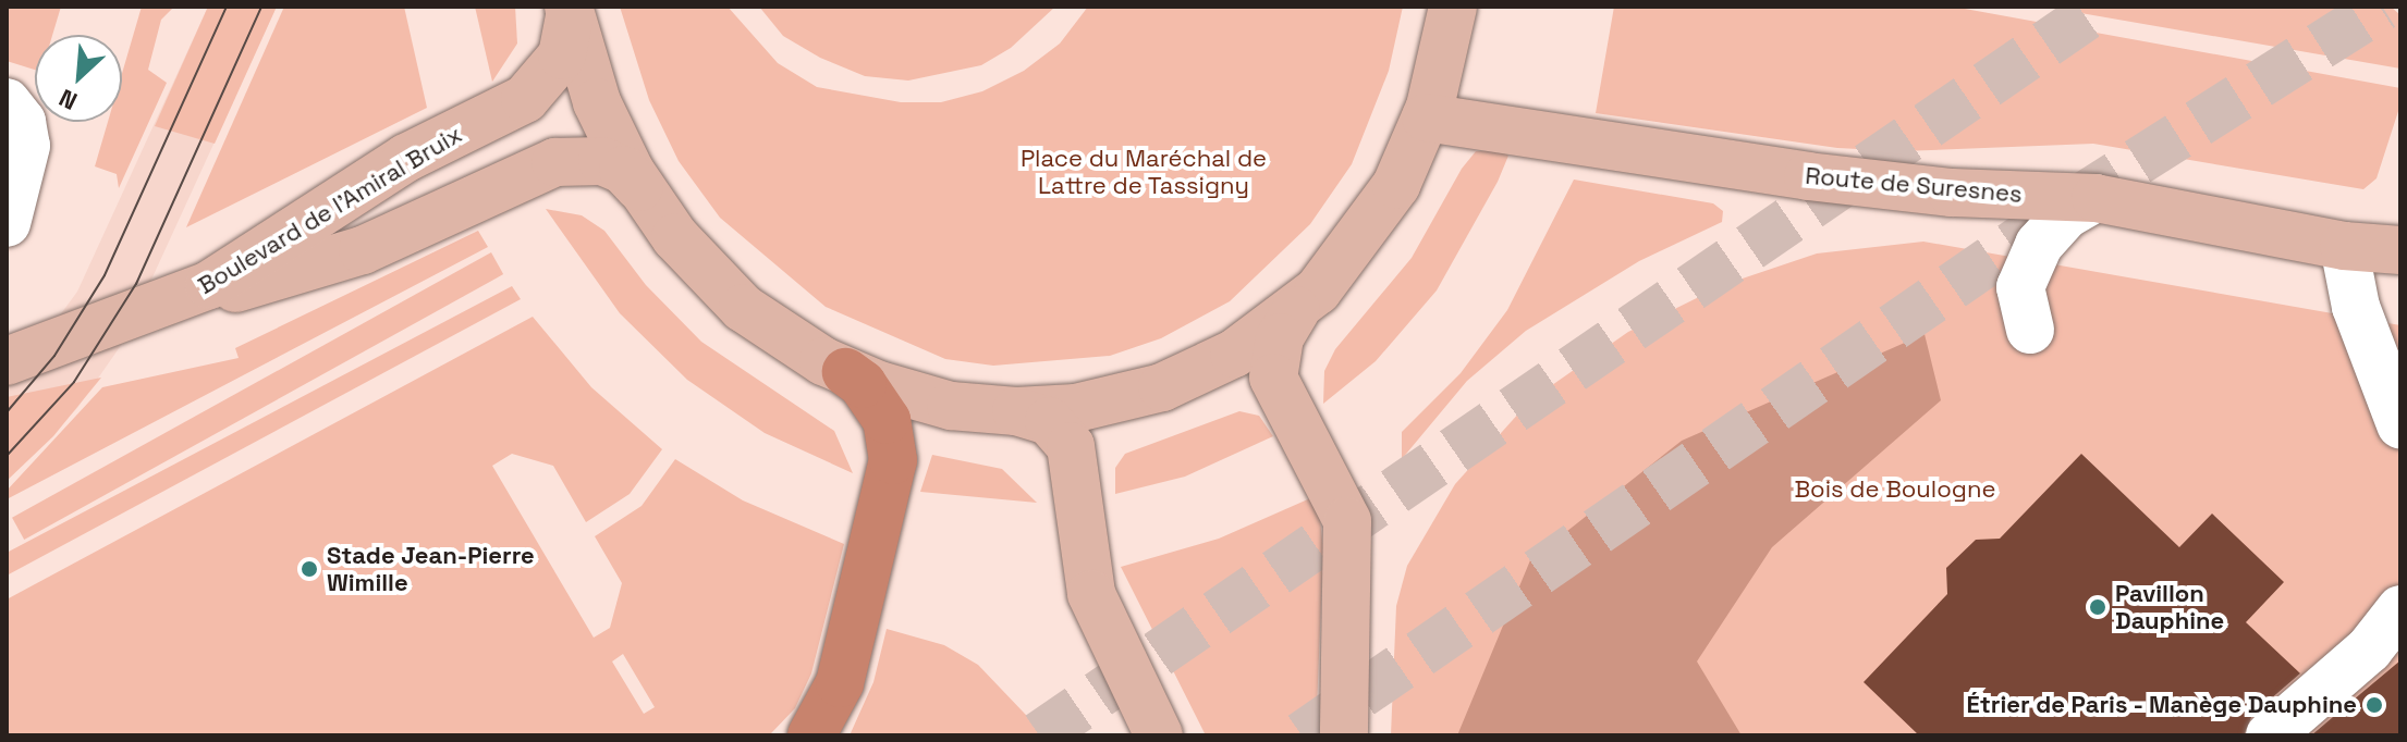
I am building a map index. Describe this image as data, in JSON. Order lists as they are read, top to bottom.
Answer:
{
  "streets": {
    "main road": ["Route de Suresnes", "Boulevard de l'Amiral Bruix"]
  },
  "parks": ["Place du Maréchal de Lattre de Tassigny", "Bois de Boulogne"],
  "places": ["Stade Jean-Pierre Wimille", "Pavillon Dauphine", "Étrier de Paris - Manège Dauphine"],
  "north": "bottom left"
}
